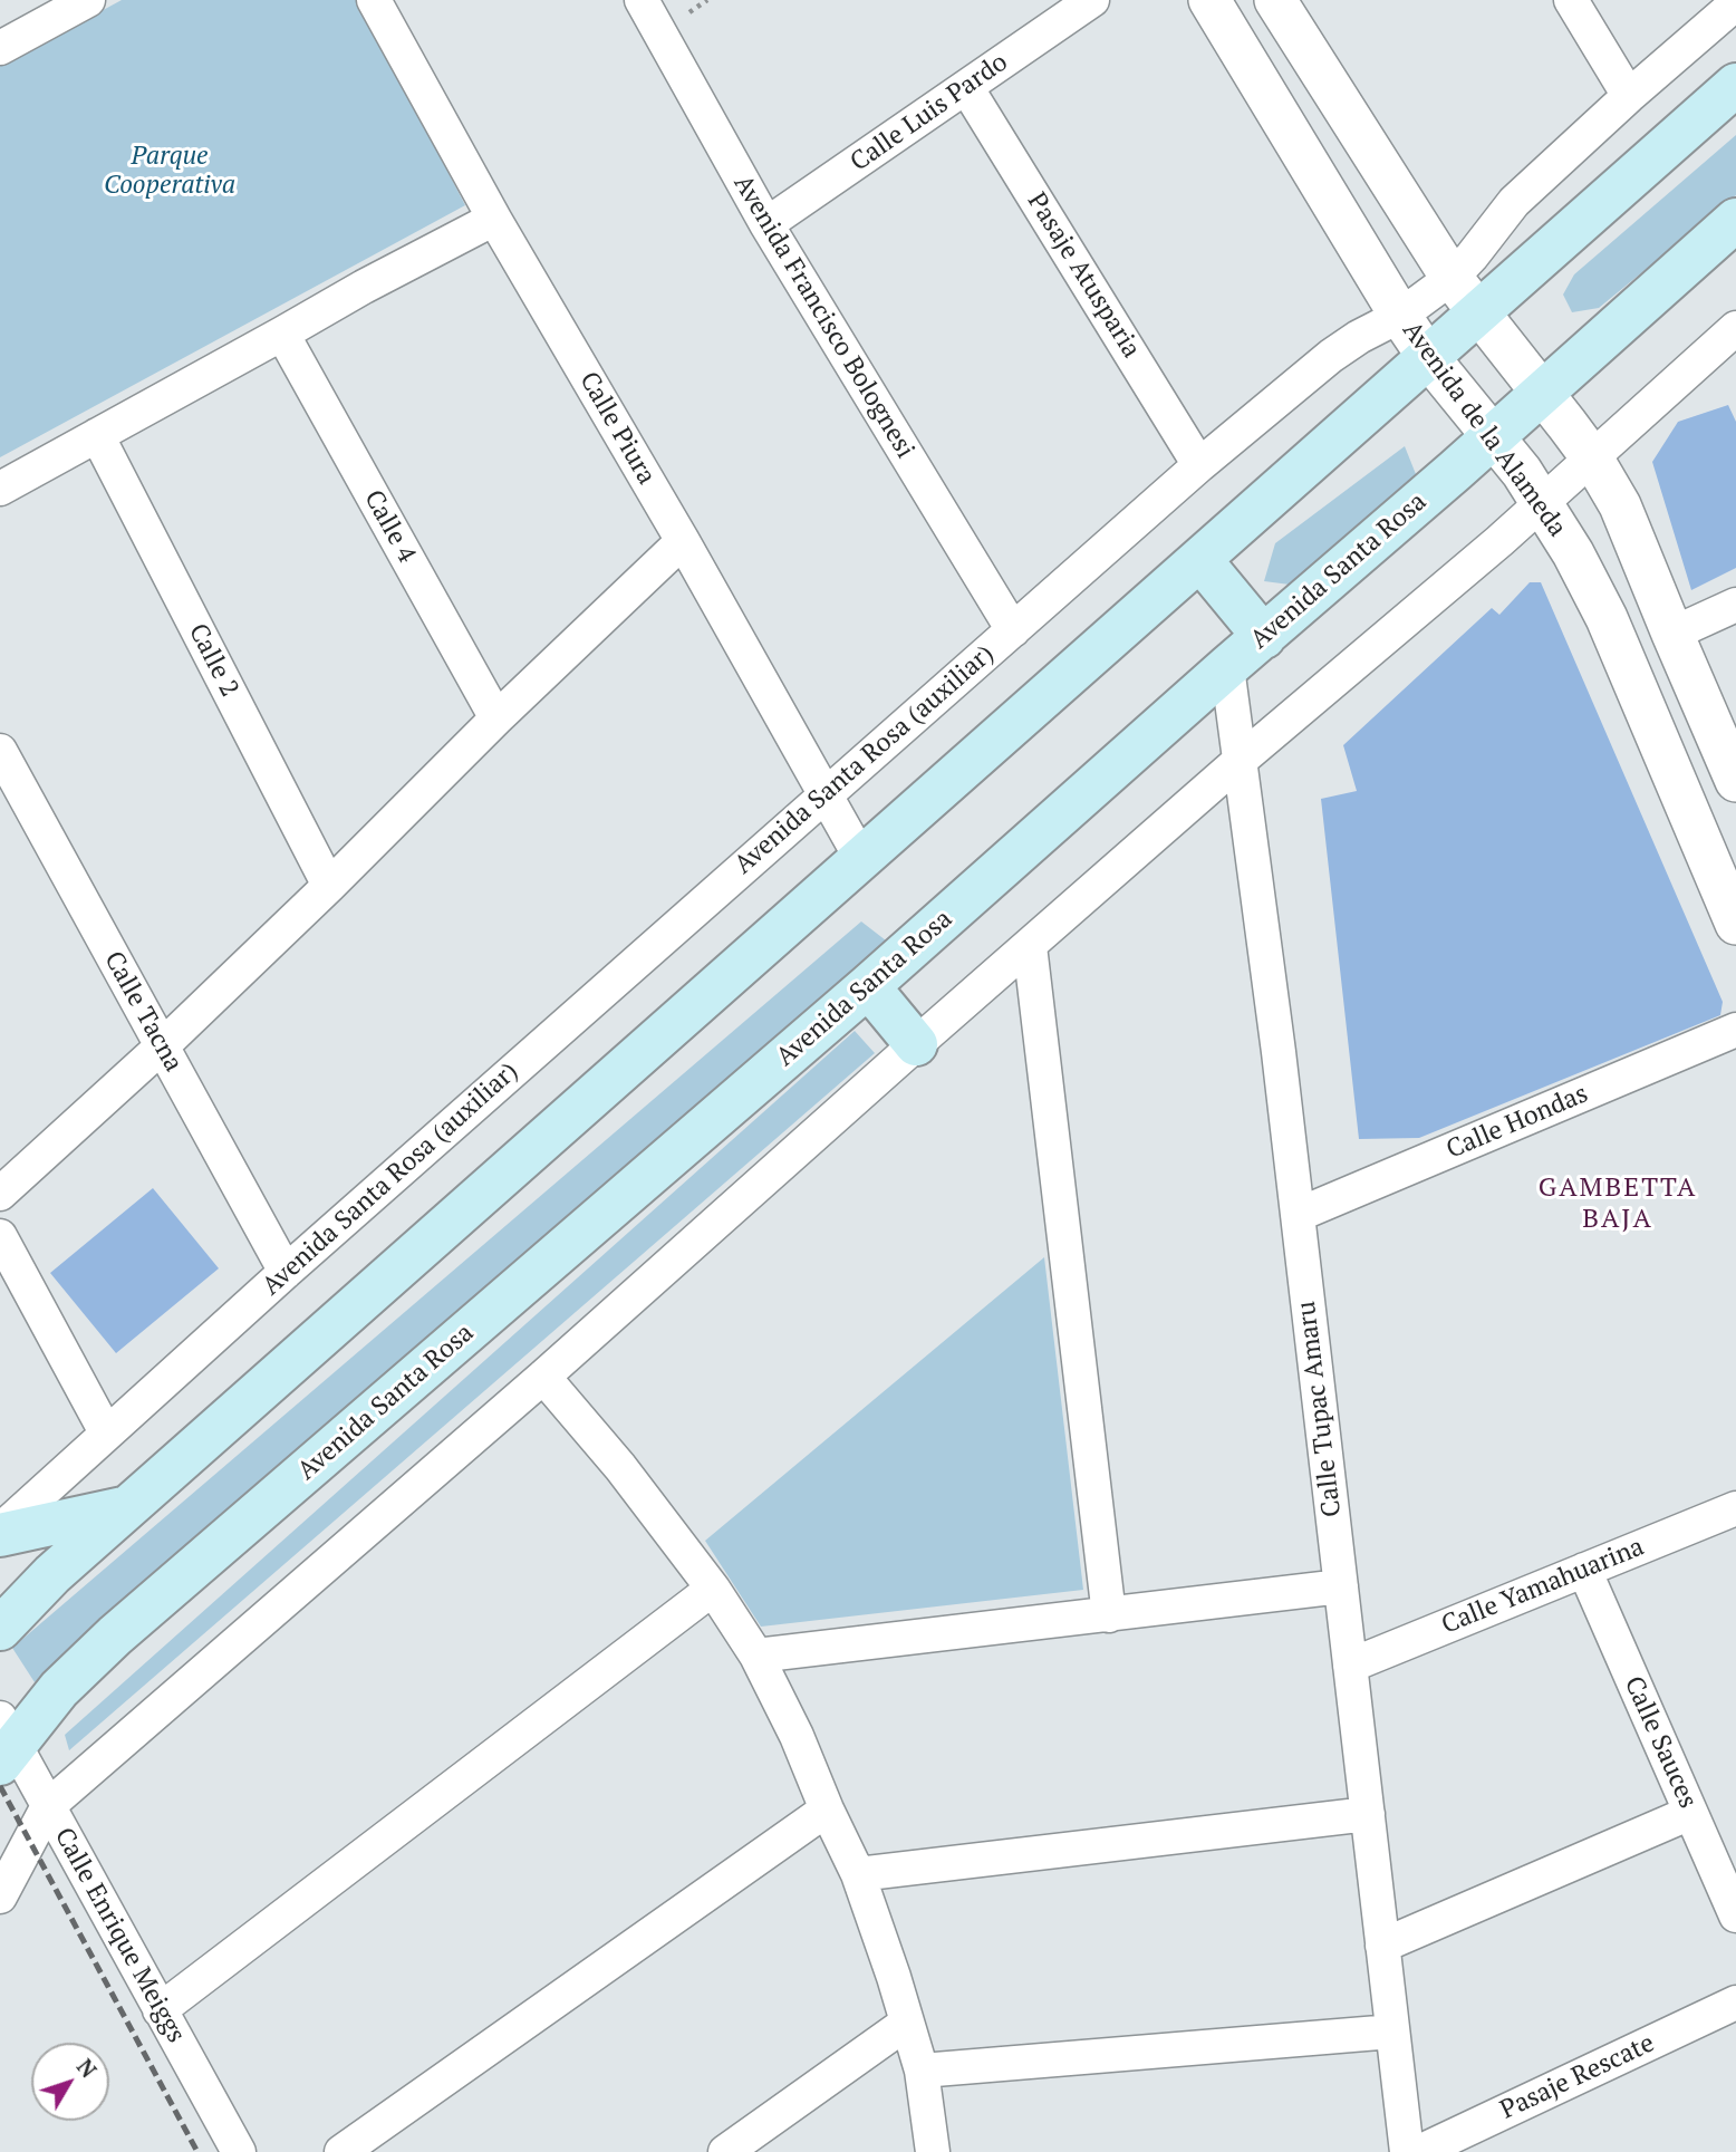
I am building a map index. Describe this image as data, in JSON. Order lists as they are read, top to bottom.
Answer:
{
  "streets": {
    "main road": ["Avenida Santa Rosa"],
    "street": [
      "Calle Luis Pardo",
      "Pasaje Atusparia",
      "Avenida Francisco Bolognesi",
      "Calle Piura",
      "Avenida de la Alameda",
      "Calle 4",
      "Calle 2",
      "Avenida Santa Rosa (auxiliar)",
      "Calle Tacna",
      "Calle Hondas",
      "Calle Tupac Amaru",
      "Calle Yamahuarina",
      "Calle Sauces",
      "Calle Enrique Meiggs",
      "Pasaje Rescate"
    ]
  },
  "crossings": [
    ["Calle Luis Pardo", "Pasaje Atusparia"],
    ["Calle Luis Pardo", "Avenida Francisco Bolognesi"],
    ["Pasaje Atusparia", "Avenida Santa Rosa (auxiliar)"],
    ["Avenida Francisco Bolognesi", "Avenida Santa Rosa (auxiliar)"],
    ["Calle Piura", "Avenida Santa Rosa (auxiliar)"],
    ["Avenida de la Alameda", "Avenida Santa Rosa"],
    ["Avenida de la Alameda", "Avenida Santa Rosa (auxiliar)"],
    ["Avenida Santa Rosa", "Calle Tupac Amaru"],
    ["Avenida Santa Rosa", "Calle Enrique Meiggs"],
    ["Avenida Santa Rosa (auxiliar)", "Calle Tacna"],
    ["Calle Hondas", "Calle Tupac Amaru"],
    ["Calle Tupac Amaru", "Calle Yamahuarina"],
    ["Calle Yamahuarina", "Calle Sauces"]
  ],
  "districts": ["GAMBETTA BAJA"],
  "parks": ["Parque Cooperativa"],
  "north": "top right"
}
